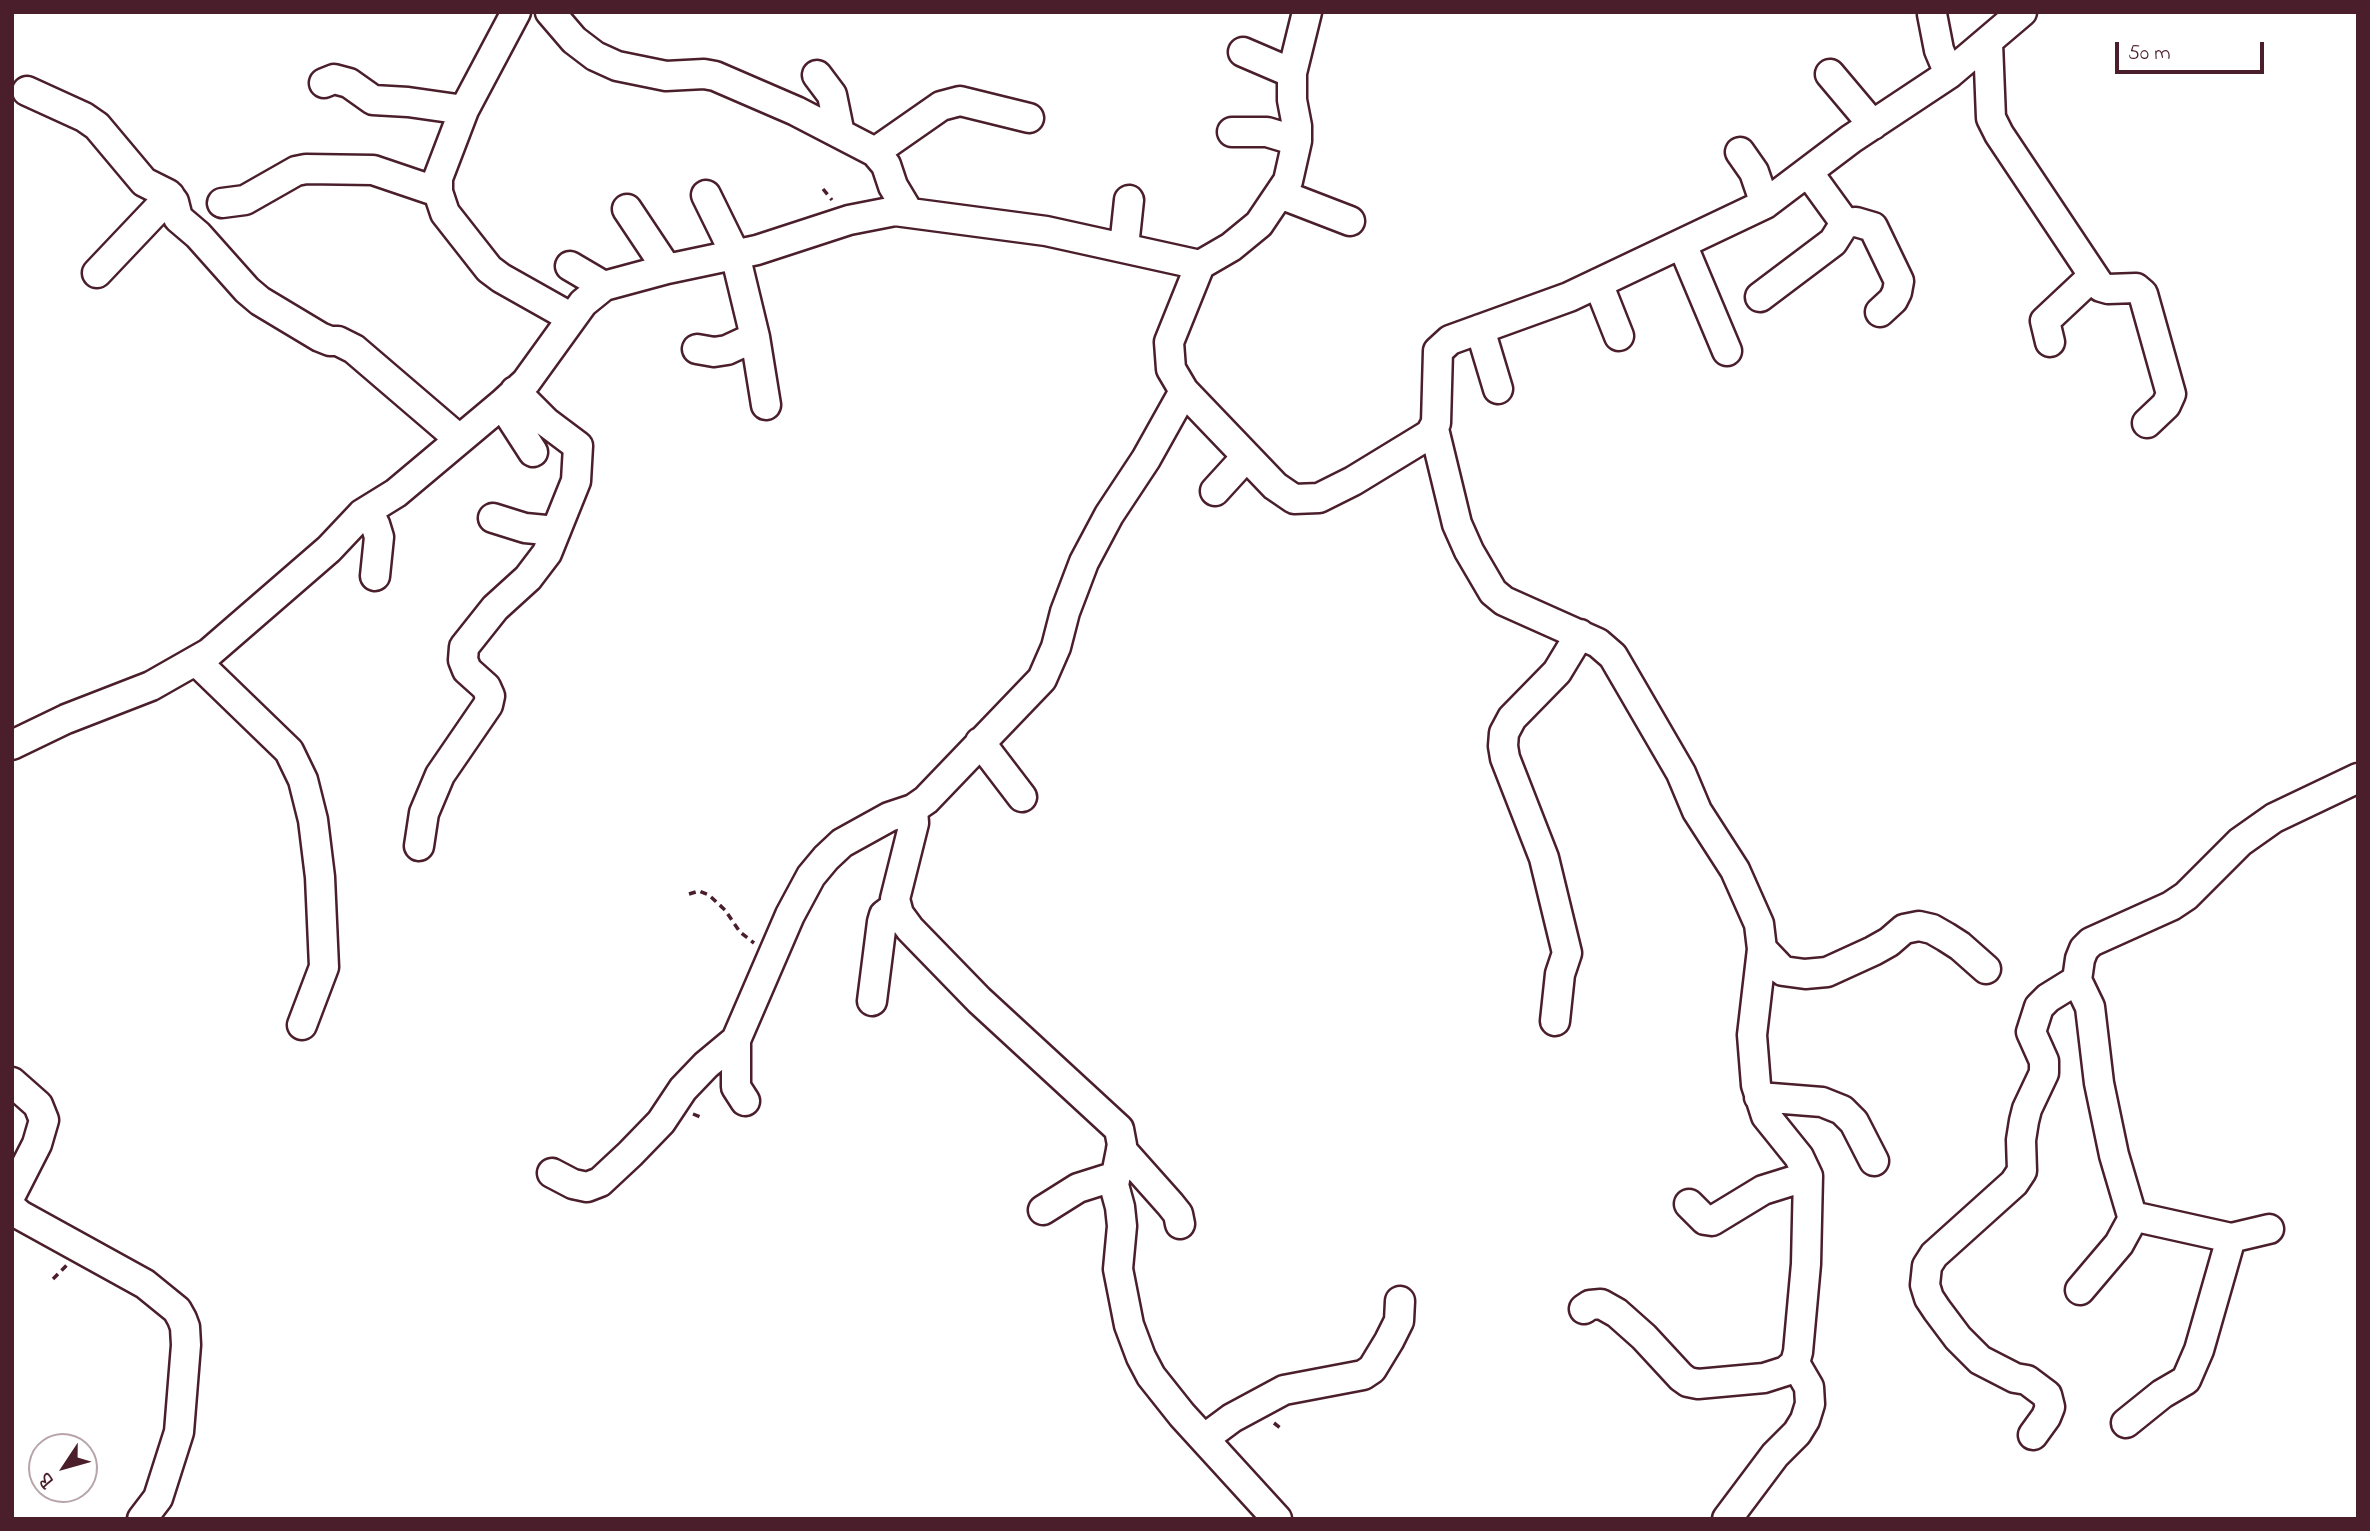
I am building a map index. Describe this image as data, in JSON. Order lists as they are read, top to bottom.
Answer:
{
  "scale_bar": "50 m",
  "north": "bottom left"
}
